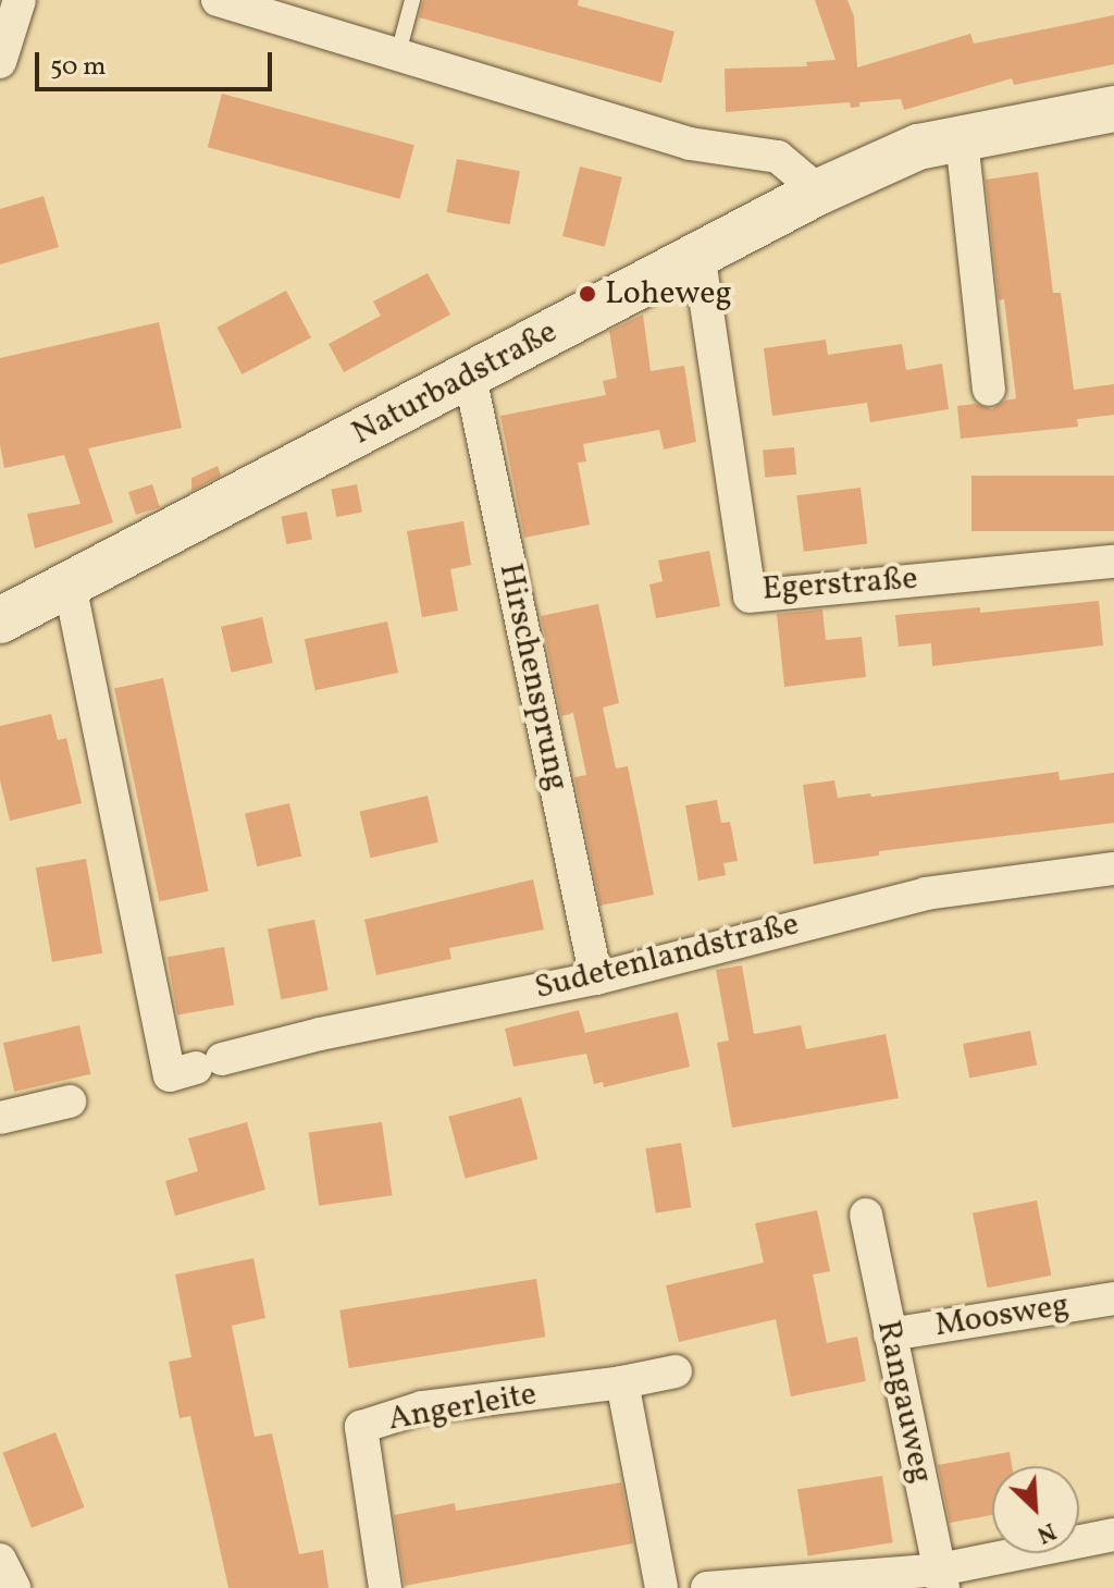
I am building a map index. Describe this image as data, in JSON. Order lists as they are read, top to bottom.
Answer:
{
  "streets": {
    "street": [
      "Naturbadstraße",
      "Egerstraße",
      "Hirschensprung",
      "Sudetenlandstraße",
      "Moosweg",
      "Rangauweg",
      "Angerleite"
    ]
  },
  "crossings": [
    ["Naturbadstraße", "Egerstraße"],
    ["Naturbadstraße", "Hirschensprung"],
    ["Naturbadstraße", "Sudetenlandstraße"],
    ["Hirschensprung", "Sudetenlandstraße"],
    ["Moosweg", "Rangauweg"]
  ],
  "places": ["Loheweg"],
  "scale_bar": "50 m",
  "north": "bottom right"
}
